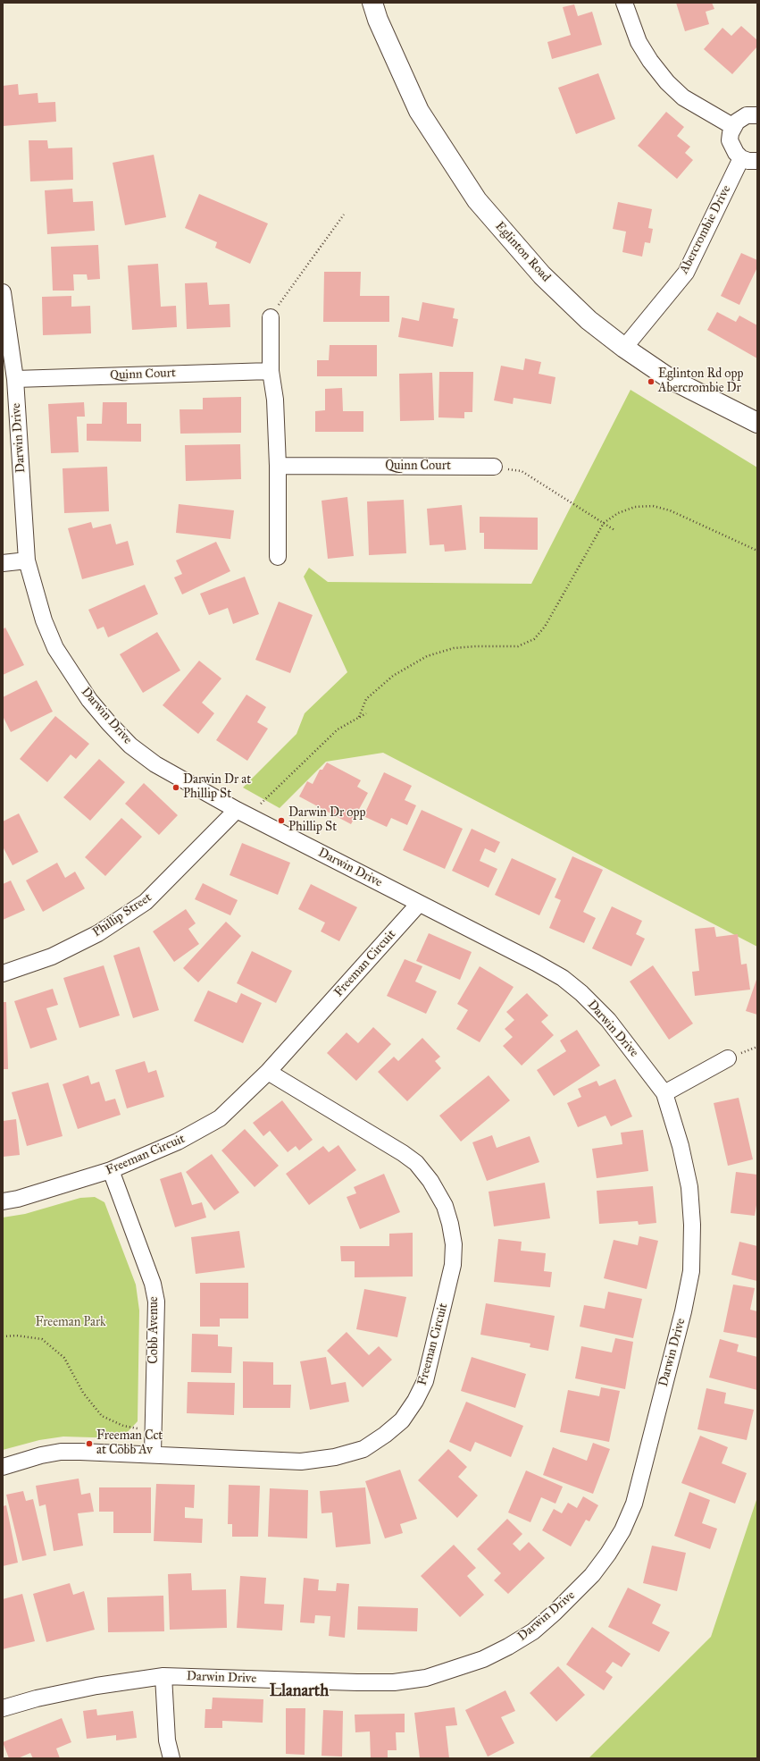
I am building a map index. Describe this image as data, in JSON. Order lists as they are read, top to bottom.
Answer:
{
  "streets": {
    "main road": ["Eglinton Road"],
    "street": [
      "Abercrombie Drive",
      "Quinn Court",
      "Darwin Drive",
      "Phillip Street",
      "Freeman Circuit",
      "Cobb Avenue"
    ]
  },
  "crossings": [
    ["Abercrombie Drive", "Eglinton Road"],
    ["Quinn Court", "Darwin Drive"],
    ["Darwin Drive", "Phillip Street"],
    ["Darwin Drive", "Freeman Circuit"],
    ["Freeman Circuit", "Cobb Avenue"]
  ],
  "districts": ["Llanarth"],
  "parks": ["Freeman Park"],
  "places": [
    "Eglinton Rd opp Abercrombie Dr",
    "Darwin Dr at Phillip St",
    "Darwin Dr opp Phillip St",
    "Freeman Cct at Cobb Av"
  ]
}
